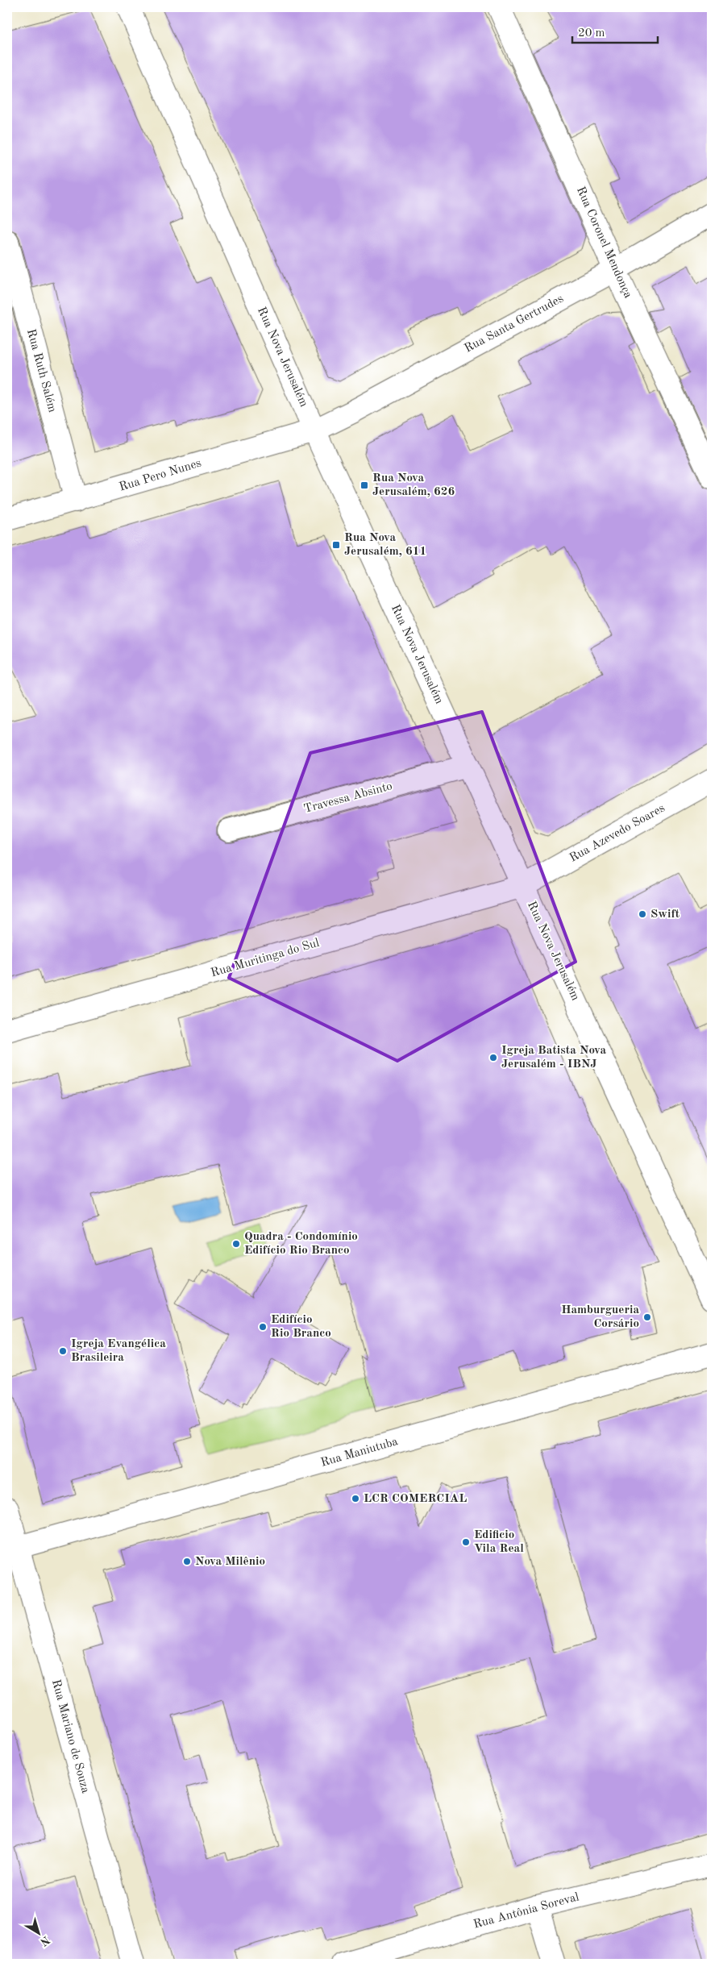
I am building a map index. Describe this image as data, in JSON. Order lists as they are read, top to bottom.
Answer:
{
  "streets": {
    "street": [
      "Rua Coronel Mendonça",
      "Rua Santa Gertrudes",
      "Rua Nova Jerusalém",
      "Rua Ruth Salém",
      "Rua Pero Nunes",
      "Travessa Absinto",
      "Rua Azevedo Soares",
      "Rua Muritinga do Sul",
      "Rua Maniutuba",
      "Rua Mariano de Souza",
      "Rua Antônia Soreval"
    ]
  },
  "crossings": [
    ["Rua Coronel Mendonça", "Rua Santa Gertrudes"],
    ["Rua Santa Gertrudes", "Rua Nova Jerusalém"],
    ["Rua Santa Gertrudes", "Rua Pero Nunes"],
    ["Rua Nova Jerusalém", "Rua Pero Nunes"],
    ["Rua Nova Jerusalém", "Travessa Absinto"],
    ["Rua Nova Jerusalém", "Rua Azevedo Soares"],
    ["Rua Nova Jerusalém", "Rua Muritinga do Sul"],
    ["Rua Ruth Salém", "Rua Pero Nunes"],
    ["Rua Azevedo Soares", "Rua Muritinga do Sul"],
    ["Rua Maniutuba", "Rua Mariano de Souza"]
  ],
  "places": {
    "transit": ["Rua Nova Jerusalém, 626", "Rua Nova Jerusalém, 611"],
    "other": [
      "Swift",
      "Igreja Batista Nova Jerusalém - IBNJ",
      "Quadra - Condomínio Edifício Rio Branco",
      "Hamburgueria Corsário",
      "Edifício Rio Branco",
      "Igreja Evangélica Brasileira",
      "LCR COMERCIAL",
      "Edificio Vila Real",
      "Nova Milênio"
    ]
  },
  "scale_bar": "20 m",
  "north": "bottom right"
}
